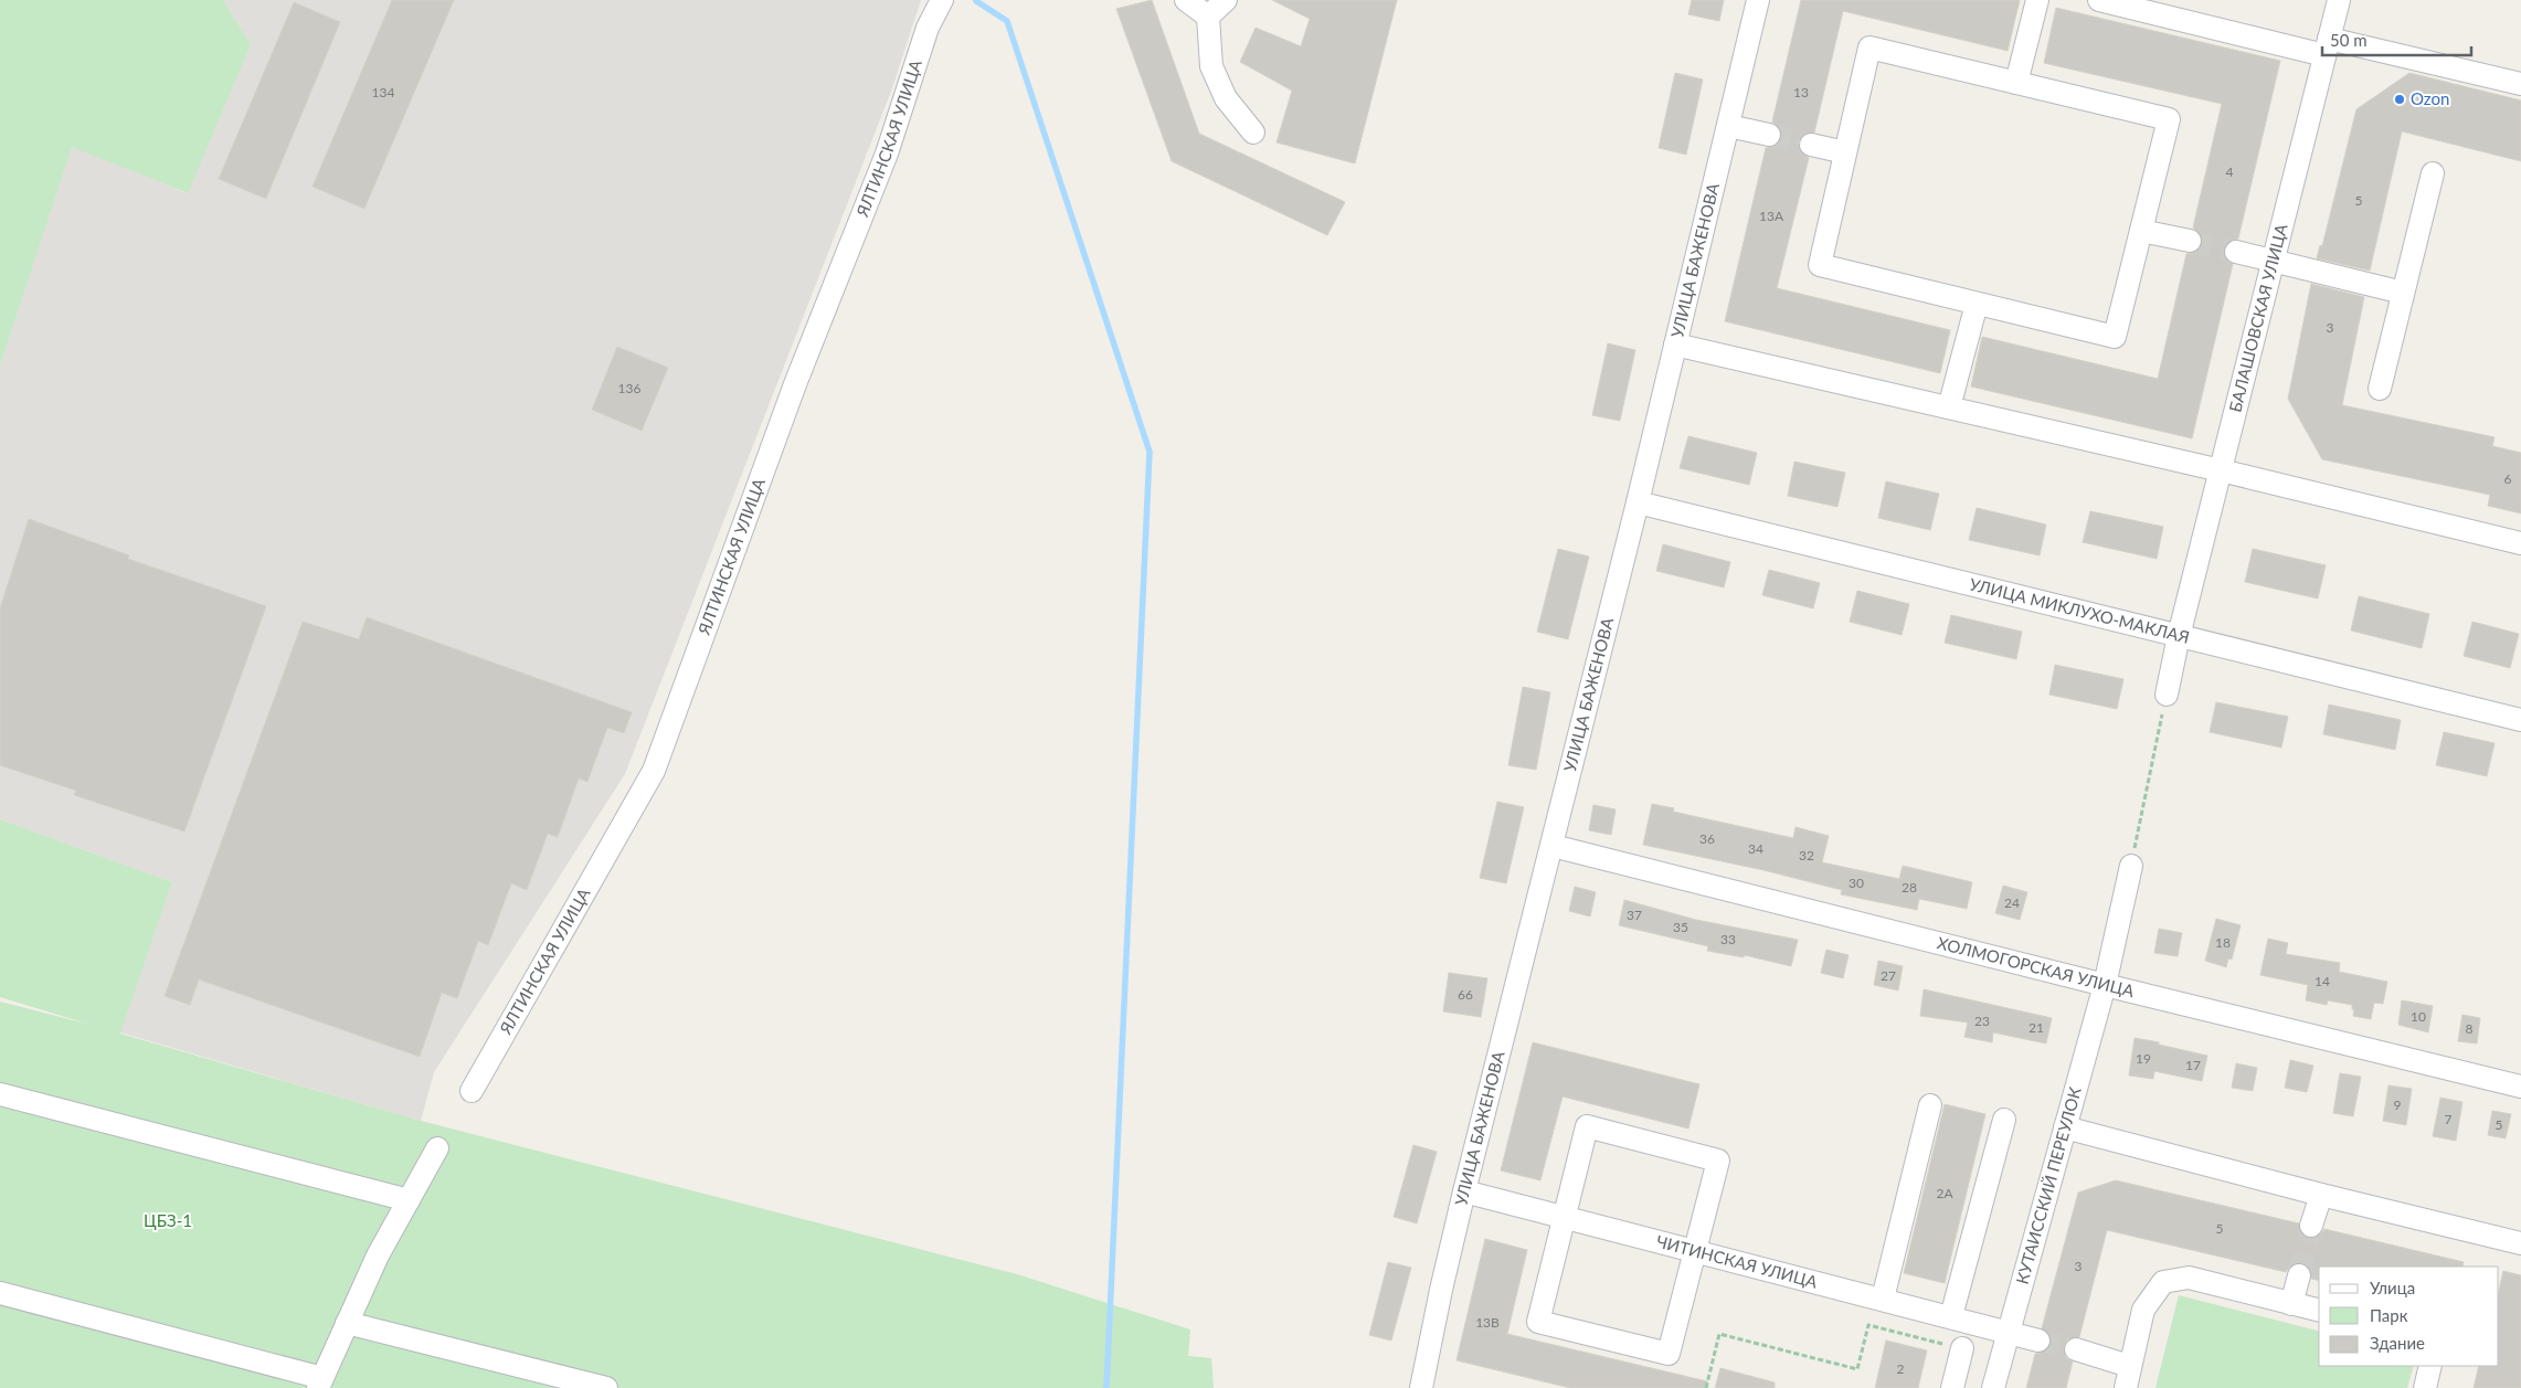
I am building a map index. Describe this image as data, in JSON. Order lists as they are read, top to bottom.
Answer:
{
  "streets": {
    "street": [
      "ЯЛТИНСКАЯ УЛИЦА",
      "УЛИЦА БАЖЕНОВА",
      "БАЛАШОВСКАЯ УЛИЦА",
      "УЛИЦА МИКЛУХО-МАКЛАЯ",
      "ХОЛМОГОРСКАЯ УЛИЦА",
      "КУТАИССКИЙ ПЕРЕУЛОК",
      "ЧИТИНСКАЯ УЛИЦА"
    ]
  },
  "crossings": [
    ["УЛИЦА БАЖЕНОВА", "УЛИЦА МИКЛУХО-МАКЛАЯ"],
    ["УЛИЦА БАЖЕНОВА", "ХОЛМОГОРСКАЯ УЛИЦА"],
    ["УЛИЦА БАЖЕНОВА", "ЧИТИНСКАЯ УЛИЦА"],
    ["БАЛАШОВСКАЯ УЛИЦА", "УЛИЦА МИКЛУХО-МАКЛАЯ"],
    ["ХОЛМОГОРСКАЯ УЛИЦА", "КУТАИССКИЙ ПЕРЕУЛОК"],
    ["КУТАИССКИЙ ПЕРЕУЛОК", "ЧИТИНСКАЯ УЛИЦА"]
  ],
  "parks": ["ЦБЗ-1"],
  "places": ["Ozon"],
  "house_numbers": [
    "134",
    "13",
    "4",
    "5",
    "13А",
    "3",
    "136",
    "6",
    "36",
    "34",
    "32",
    "30",
    "28",
    "24",
    "37",
    "35",
    "33",
    "18",
    "27",
    "14",
    "66",
    "10",
    "23",
    "21",
    "8",
    "19",
    "17",
    "9",
    "7",
    "5",
    "2А",
    "5",
    "3",
    "13В",
    "2"
  ],
  "legend": ["Улица", "Парк", "Здание"],
  "scale_bar": "50 m"
}
